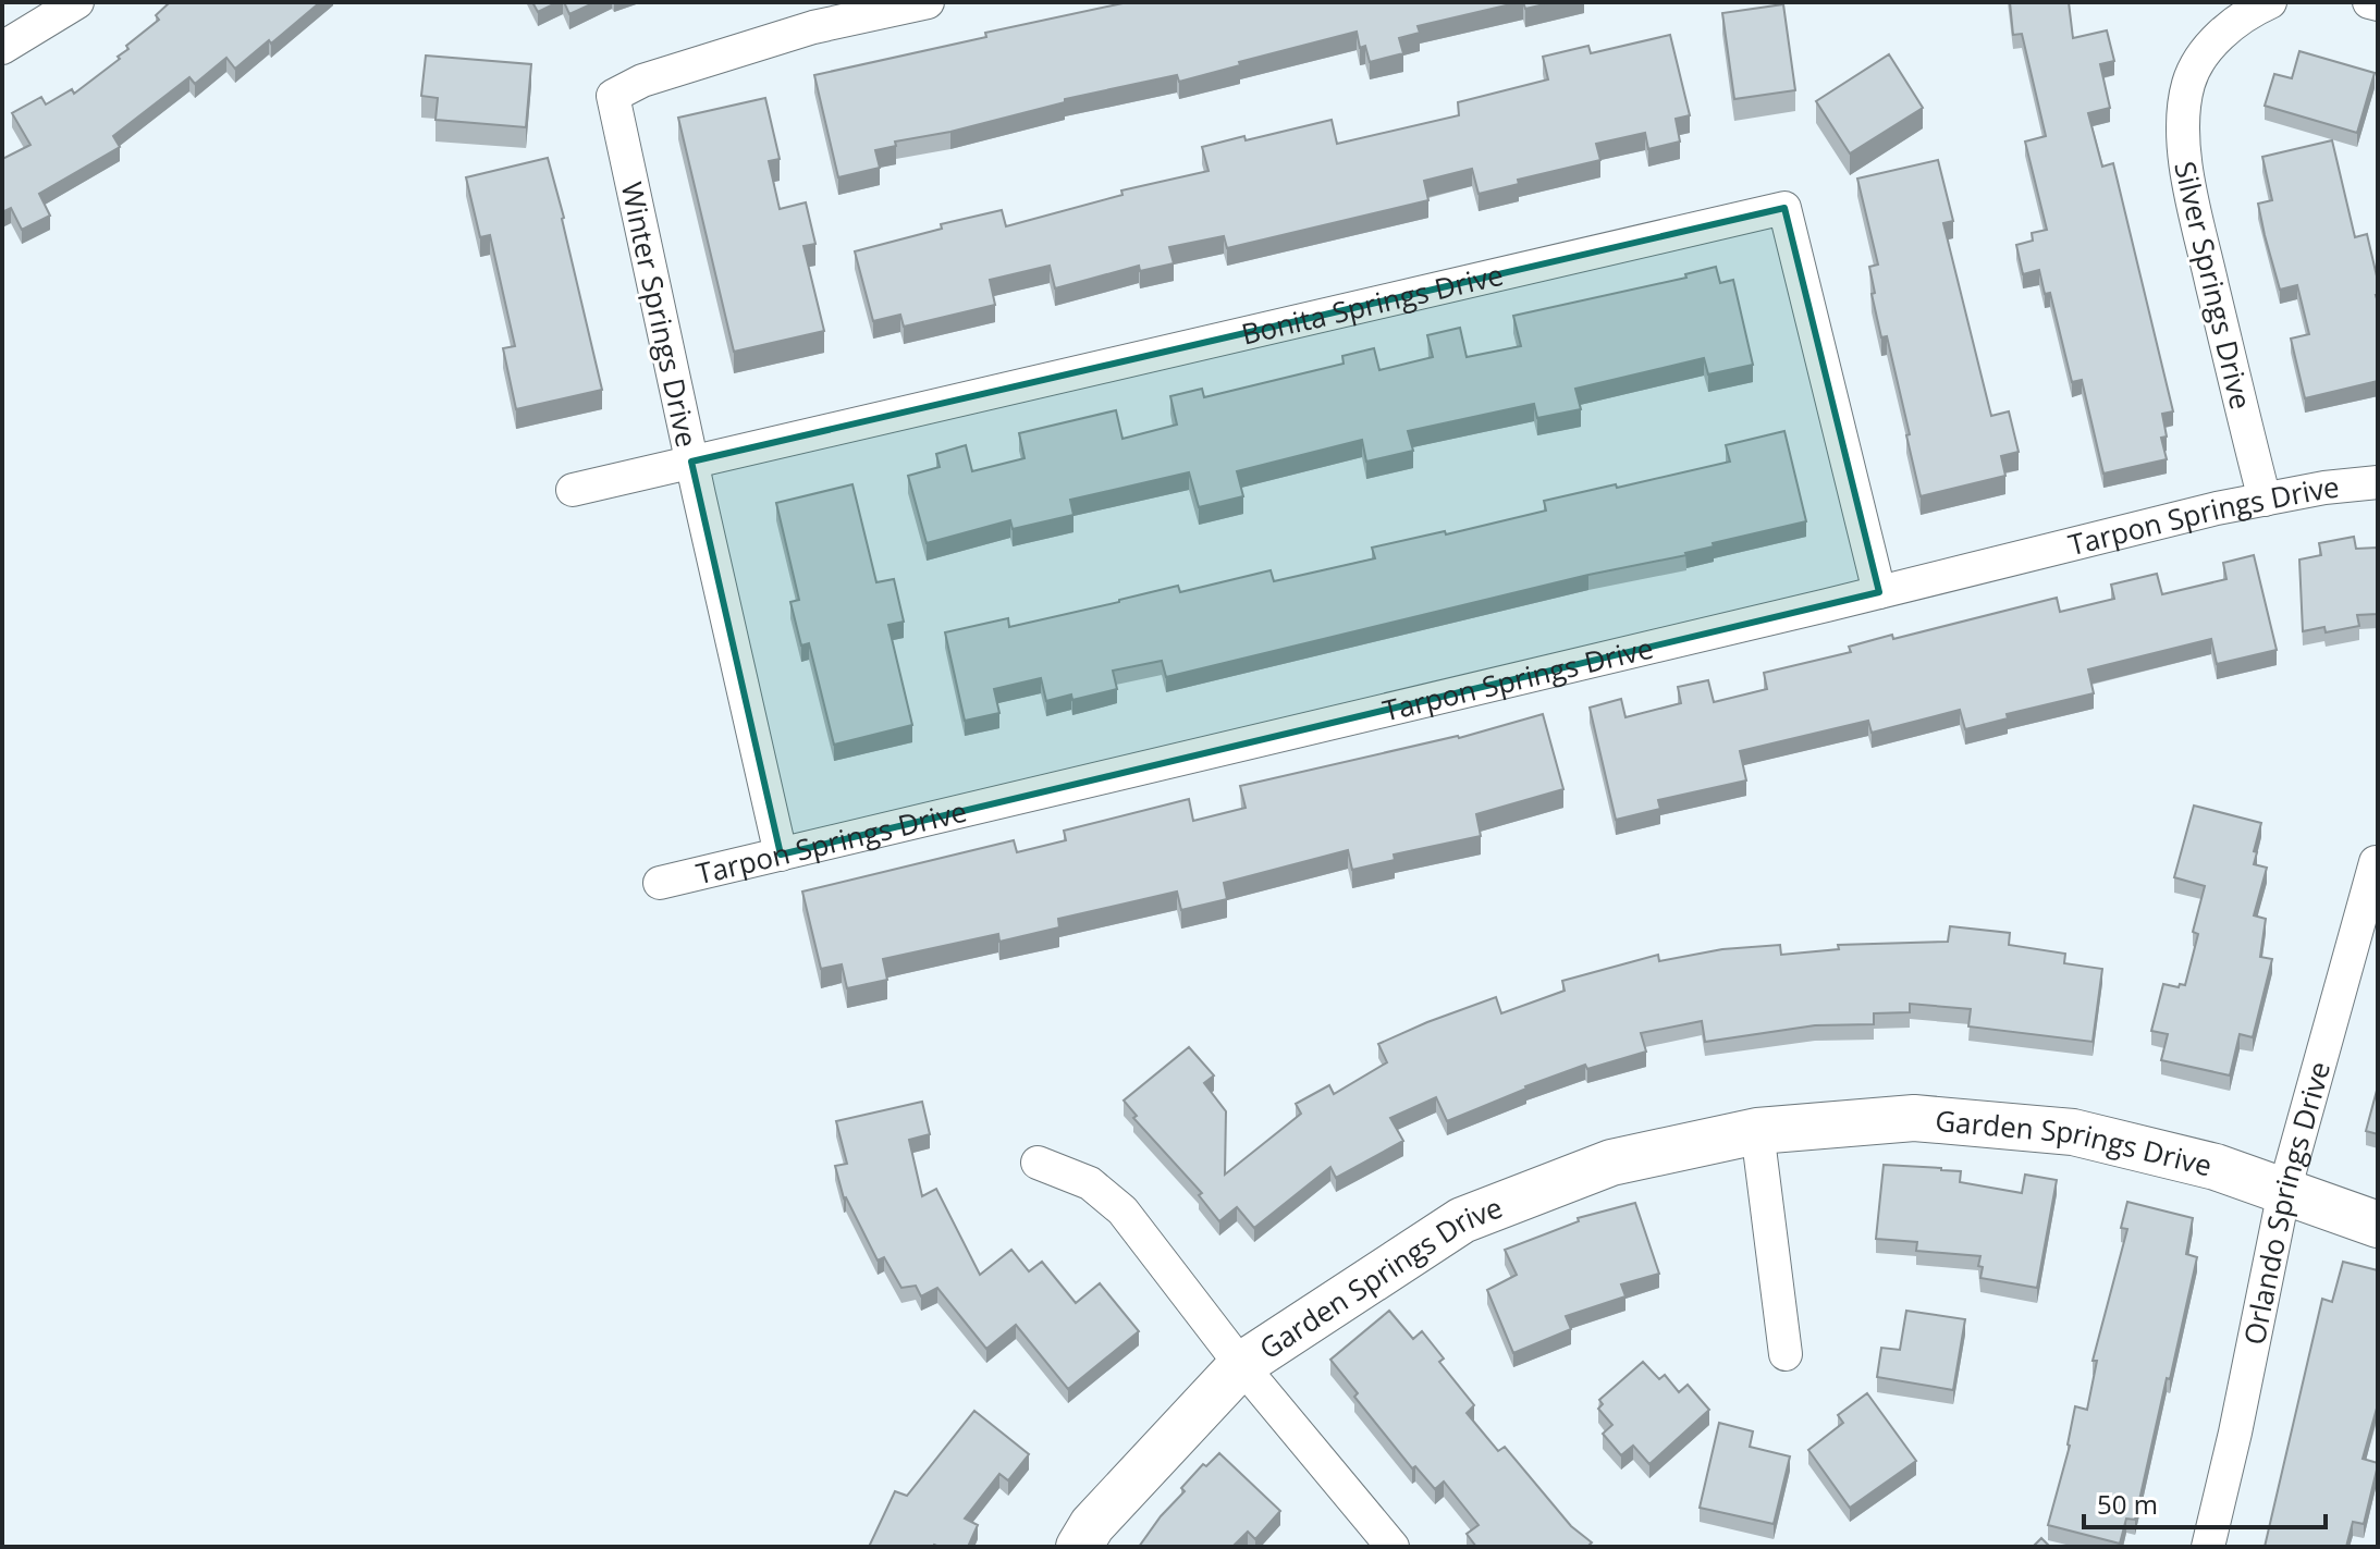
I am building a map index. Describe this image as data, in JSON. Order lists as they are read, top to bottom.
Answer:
{
  "streets": {
    "street": [
      "Silver Springs Drive",
      "Bonita Springs Drive",
      "Winter Springs Drive",
      "Tarpon Springs Drive",
      "Garden Springs Drive",
      "Orlando Springs Drive"
    ]
  },
  "crossings": [
    ["Silver Springs Drive", "Tarpon Springs Drive"],
    ["Bonita Springs Drive", "Winter Springs Drive"],
    ["Bonita Springs Drive", "Tarpon Springs Drive"],
    ["Winter Springs Drive", "Tarpon Springs Drive"],
    ["Garden Springs Drive", "Orlando Springs Drive"]
  ],
  "scale_bar": "50 m"
}
